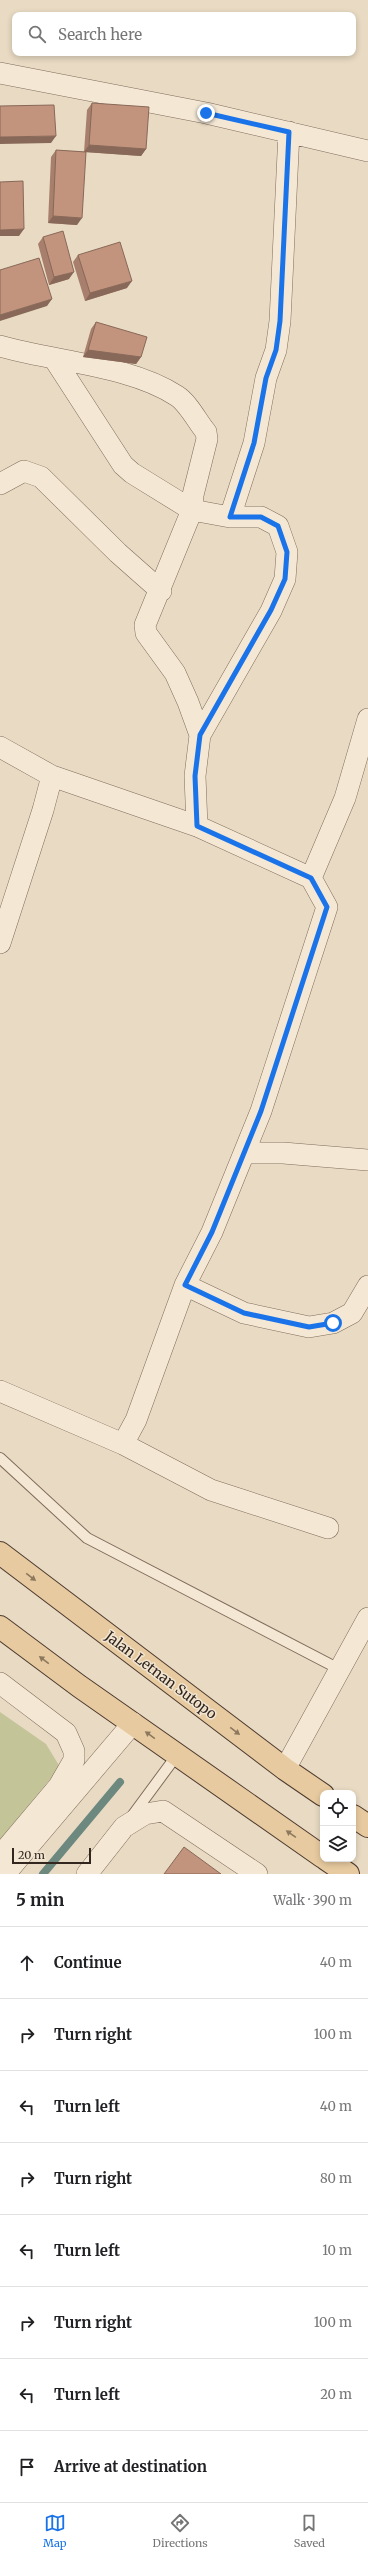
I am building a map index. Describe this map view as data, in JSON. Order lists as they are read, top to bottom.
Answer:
{
  "streets": {
    "main road": ["Jalan Letnan Sutopo"]
  },
  "scale_bar": "20 m",
  "page": {
    "search": "Search here",
    "scale": "20 m",
    "heading": ["5 min", "Walk · 390 m"],
    "list": [
      ["Continue", "40 m"],
      ["Turn right", "100 m"],
      ["Turn left", "40 m"],
      ["Turn right", "80 m"],
      ["Turn left", "10 m"],
      ["Turn right", "100 m"],
      ["Turn left", "20 m"],
      "Arrive at destination"
    ],
    "nav": ["Map", "Directions", "Saved"]
  }
}
